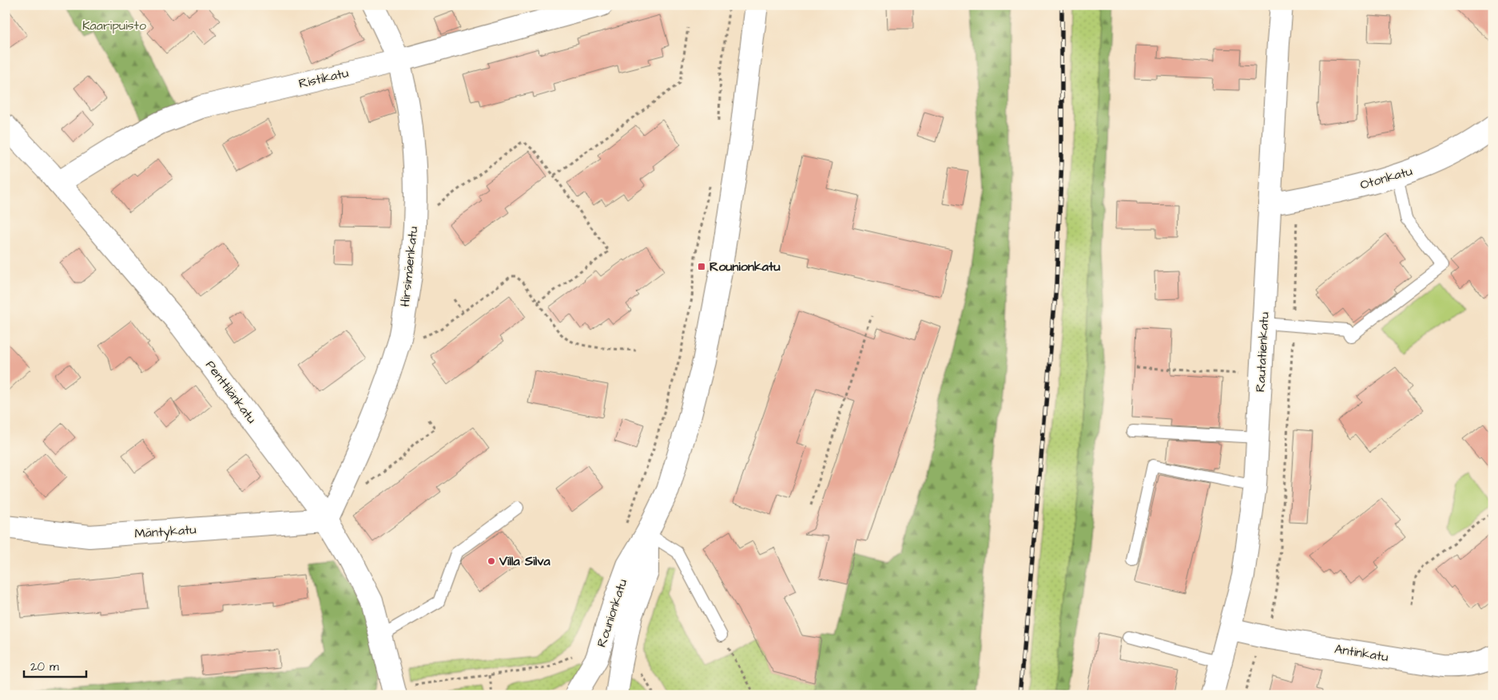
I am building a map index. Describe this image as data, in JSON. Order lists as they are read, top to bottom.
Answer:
{
  "streets": {
    "street": [
      "Ristikatu",
      "Otonkatu",
      "Hirsimäenkatu",
      "Rautatienkatu",
      "Penttilänkatu",
      "Mäntykatu",
      "Rounionkatu",
      "Antinkatu"
    ]
  },
  "crossings": [
    ["Ristikatu", "Hirsimäenkatu"],
    ["Ristikatu", "Penttilänkatu"],
    ["Otonkatu", "Rautatienkatu"],
    ["Hirsimäenkatu", "Penttilänkatu"],
    ["Hirsimäenkatu", "Mäntykatu"],
    ["Rautatienkatu", "Antinkatu"],
    ["Penttilänkatu", "Mäntykatu"]
  ],
  "parks": ["Kaaripuisto"],
  "places": {
    "transit": ["Rounionkatu"],
    "other": ["Villa Silva"]
  },
  "scale_bar": "20 m"
}
